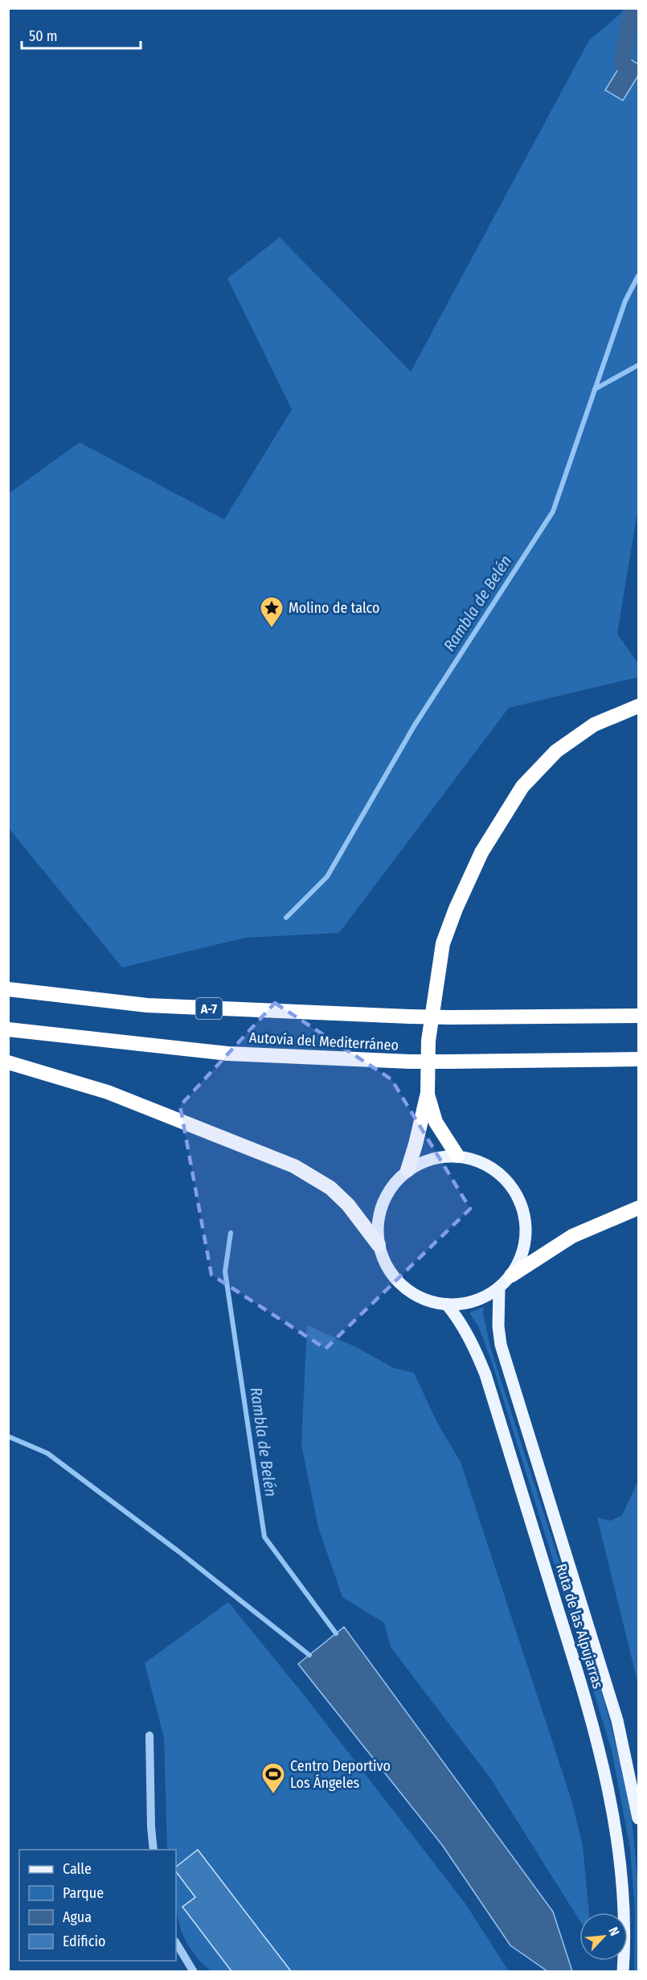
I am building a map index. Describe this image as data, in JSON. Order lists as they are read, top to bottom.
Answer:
{
  "streets": {
    "highway": ["A-7", "Autovía del Mediterráneo"],
    "main road": ["Ruta de las Alpujarras"]
  },
  "water": ["Rambla de Belén"],
  "places": {
    "place": ["Molino de talco"],
    "sports": ["Centro Deportivo Los Ángeles"]
  },
  "legend": [
    "Calle",
    "Parque",
    "Agua",
    "Edificio"
  ],
  "scale_bar": "50 m",
  "north": "top right"
}
